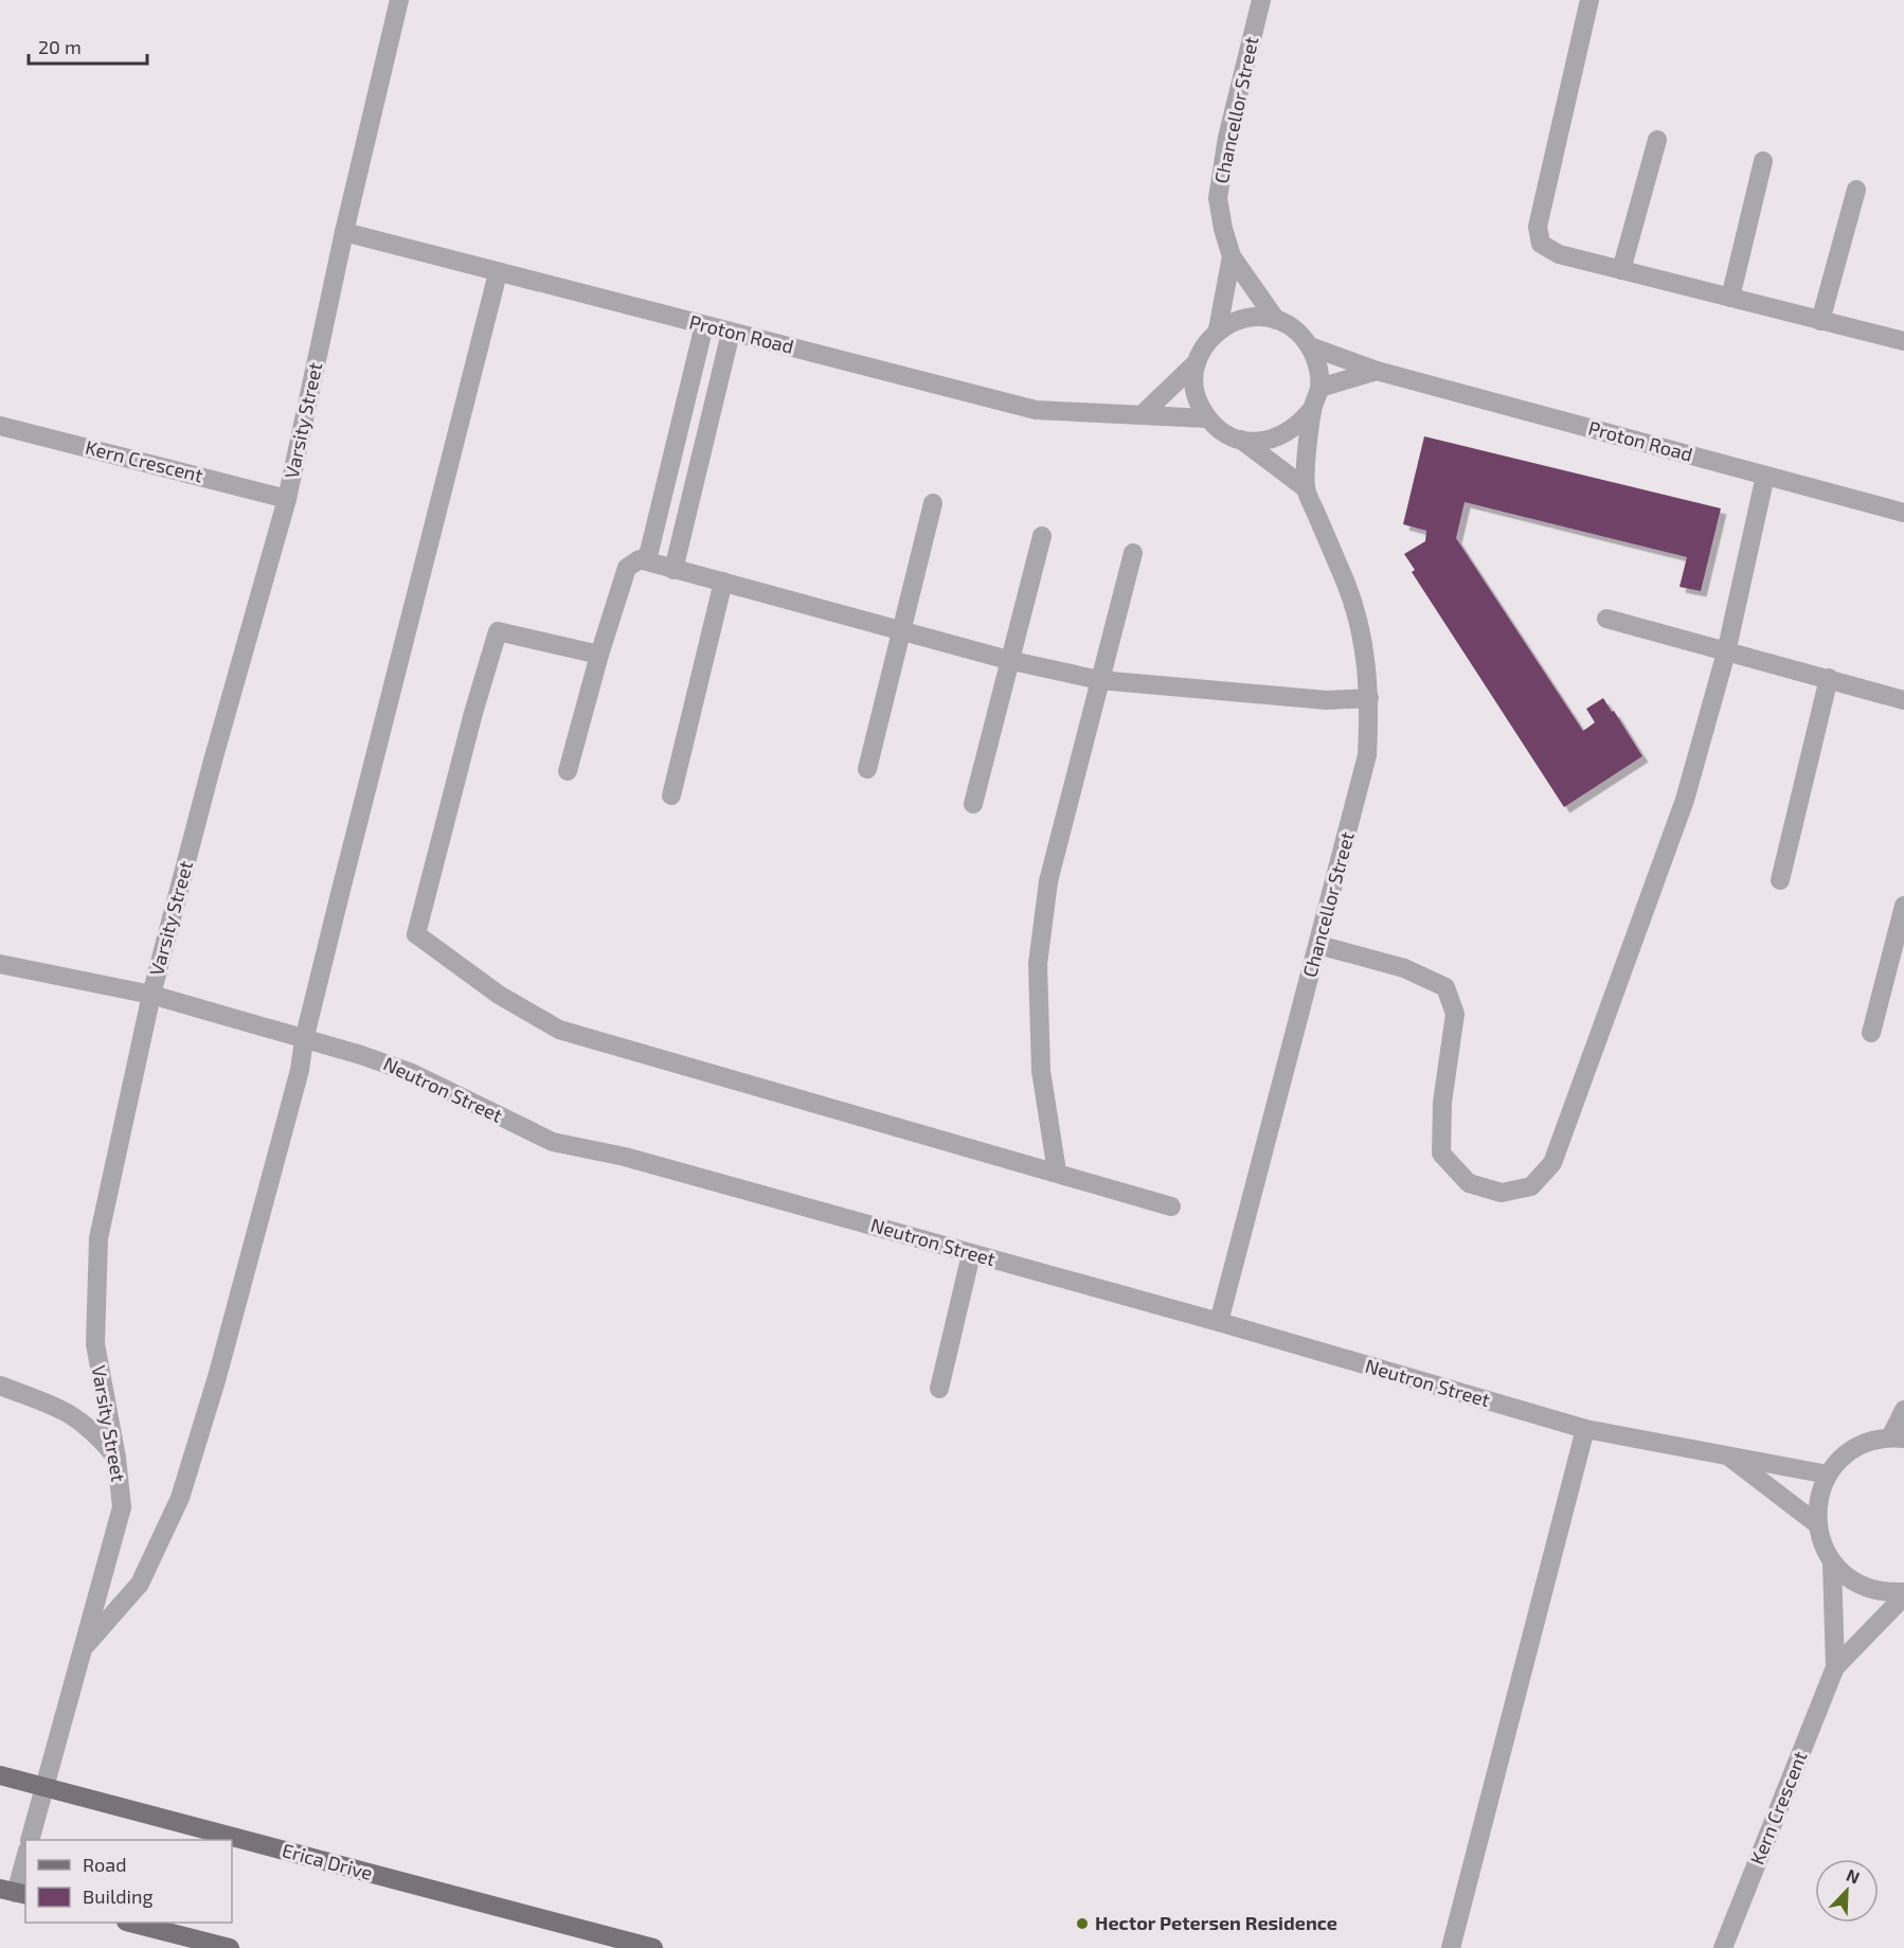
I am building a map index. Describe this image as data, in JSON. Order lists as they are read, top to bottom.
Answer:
{
  "streets": {
    "main road": ["Erica Drive"],
    "street": [
      "Chancellor Street",
      "Proton Road",
      "Varsity Street",
      "Kern Crescent",
      "Neutron Street"
    ]
  },
  "crossings": [
    ["Chancellor Street", "Proton Road"],
    ["Chancellor Street", "Neutron Street"],
    ["Proton Road", "Varsity Street"],
    ["Varsity Street", "Kern Crescent"],
    ["Varsity Street", "Neutron Street"],
    ["Varsity Street", "Erica Drive"]
  ],
  "places": ["Hector Petersen Residence"],
  "legend": ["Road", "Building"],
  "scale_bar": "20 m",
  "north": "top right"
}
